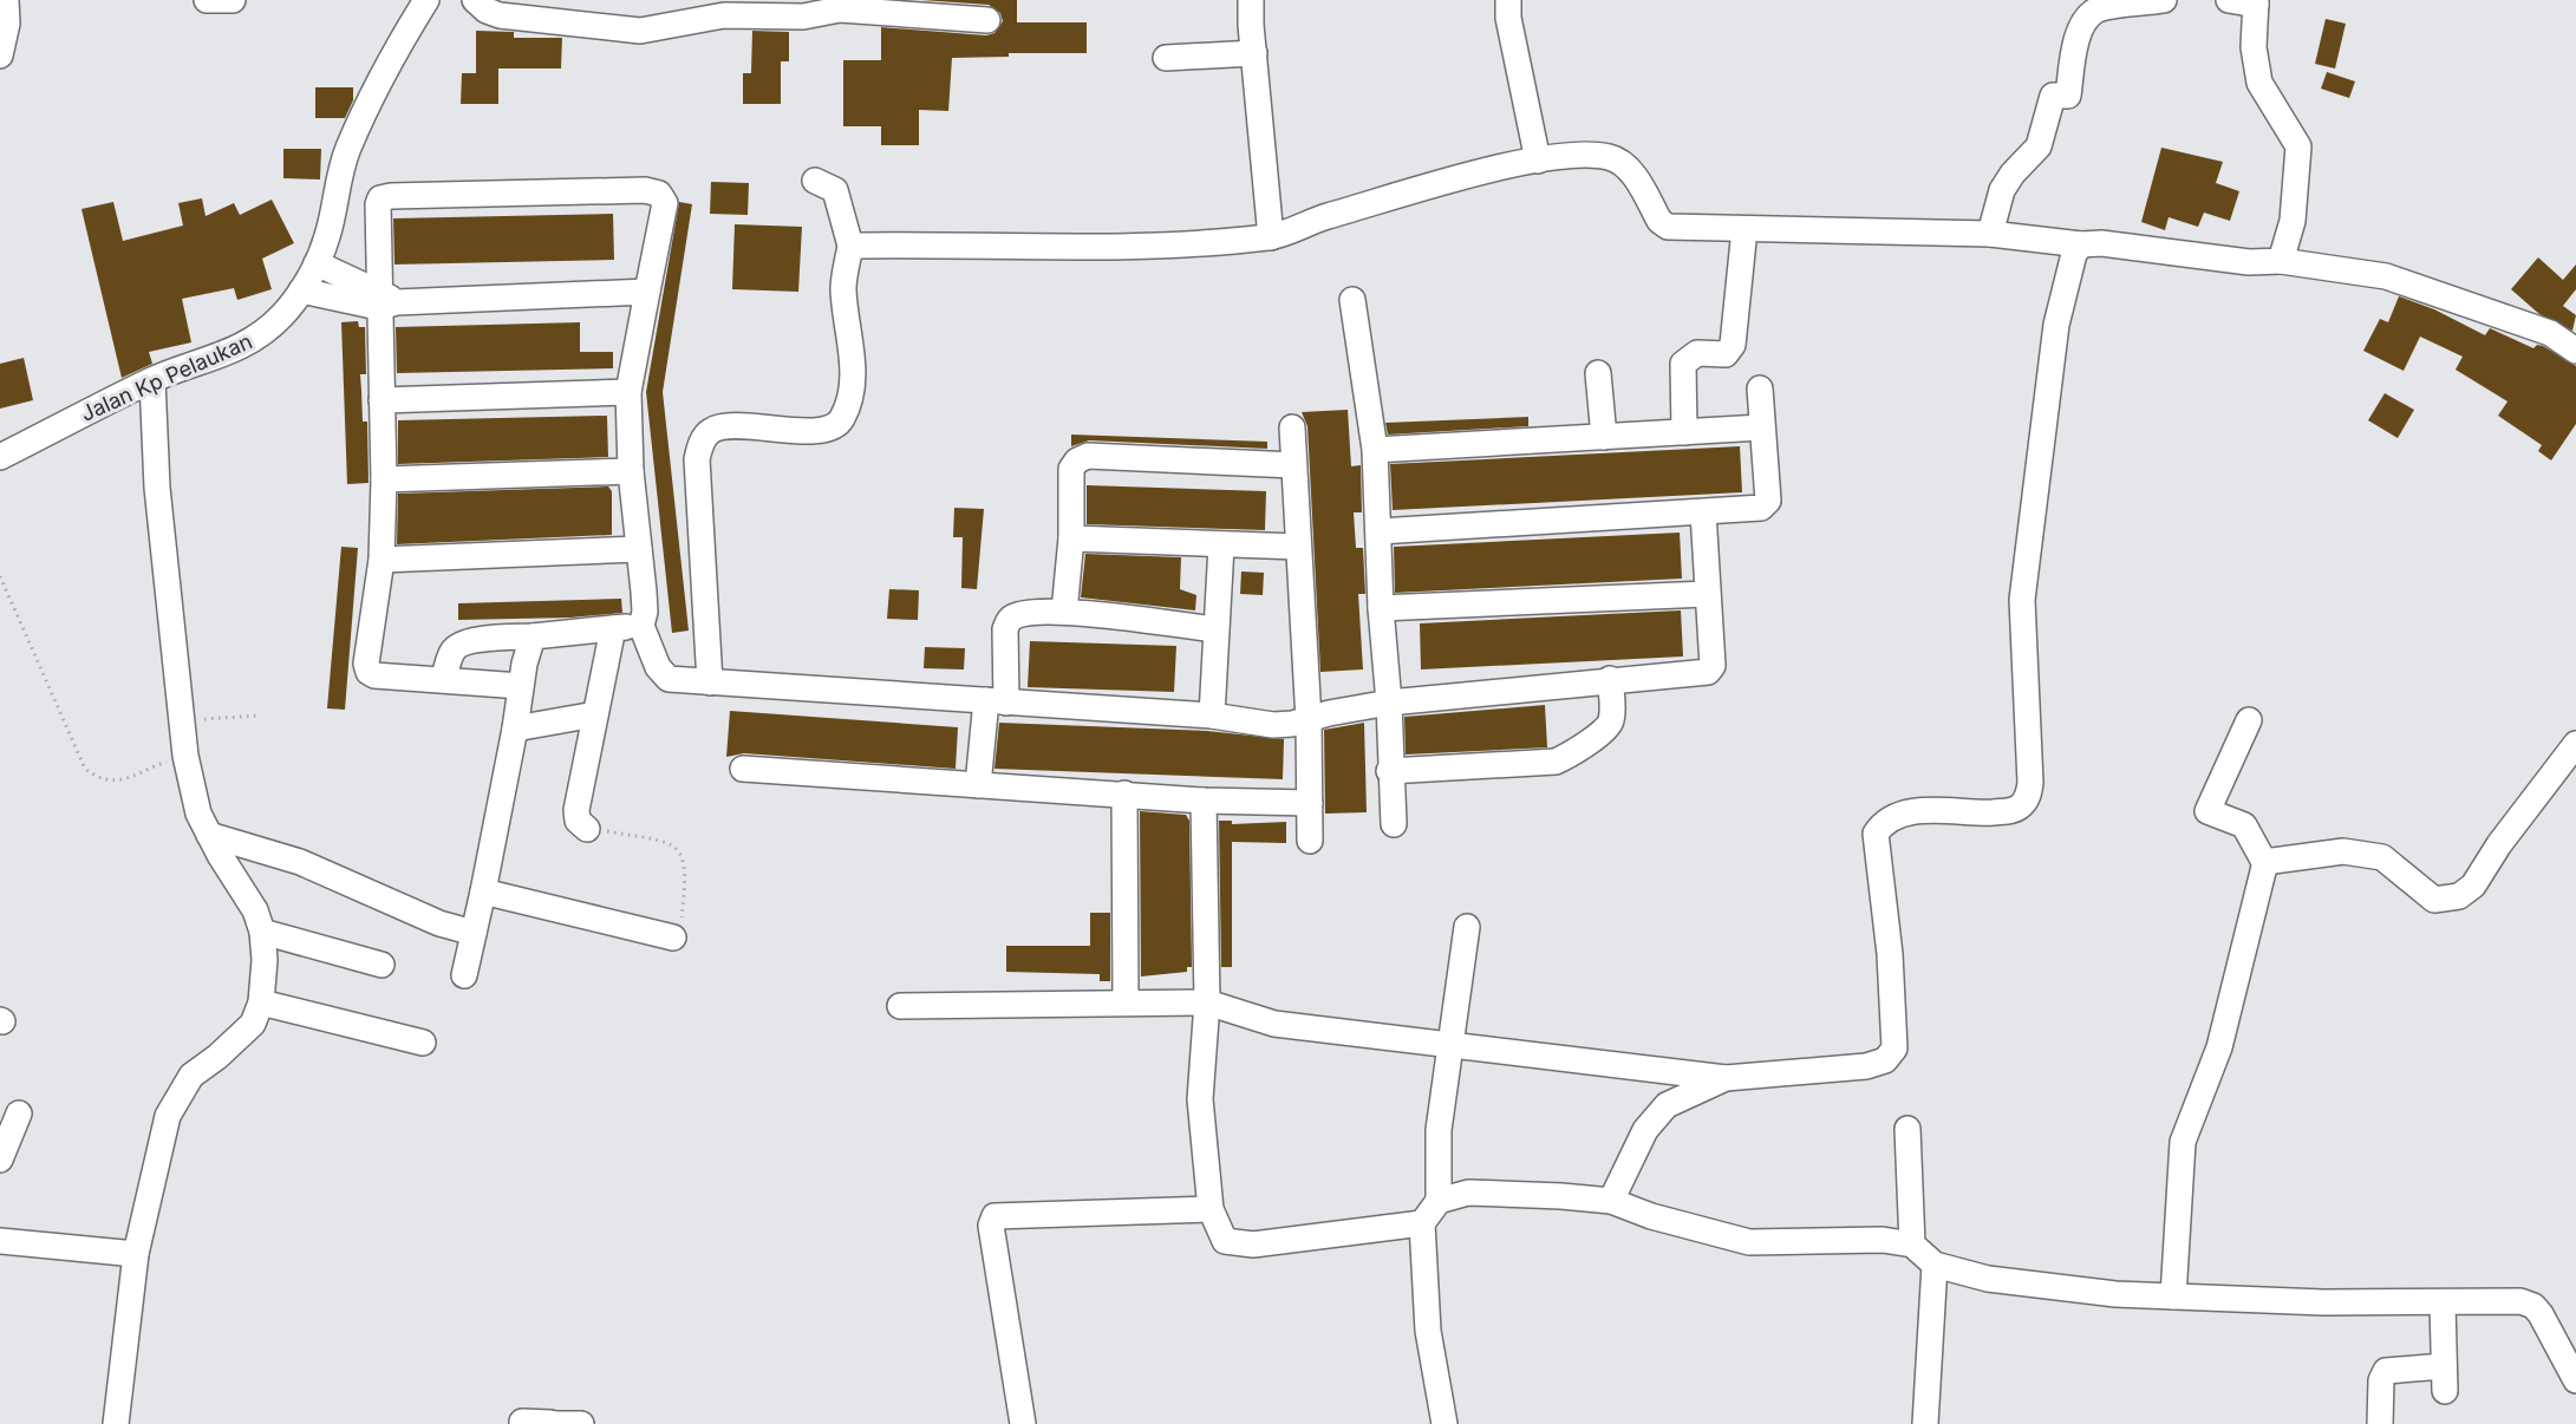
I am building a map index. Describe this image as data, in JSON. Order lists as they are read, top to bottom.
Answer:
{
  "streets": {
    "street": ["Jalan Kp Pelaukan"]
  }
}
